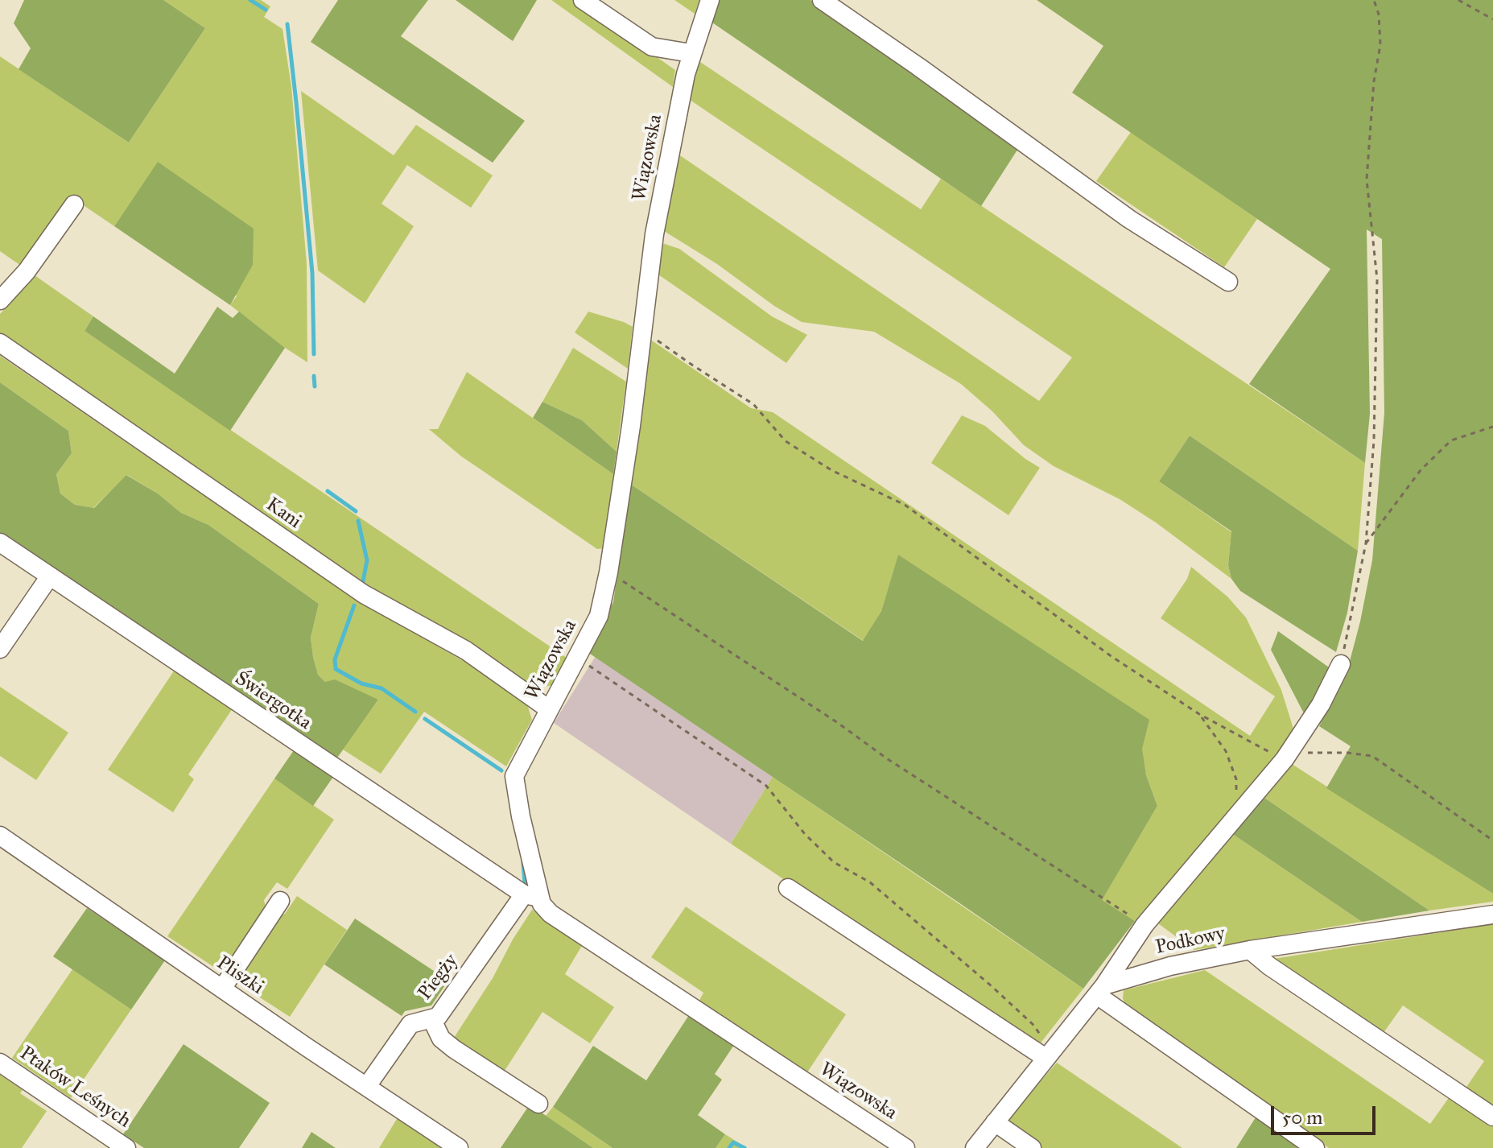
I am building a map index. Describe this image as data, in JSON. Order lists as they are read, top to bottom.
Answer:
{
  "streets": {
    "street": [
      "Wiązowska",
      "Kani",
      "Świergotka",
      "Podkowy",
      "Pliszki",
      "Piegży",
      "Ptaków Leśnych"
    ]
  },
  "crossings": [
    ["Wiązowska", "Kani"],
    ["Wiązowska", "Świergotka"],
    ["Wiązowska", "Piegży"],
    ["Świergotka", "Piegży"],
    ["Pliszki", "Piegży"]
  ],
  "scale_bar": "50 m"
}
